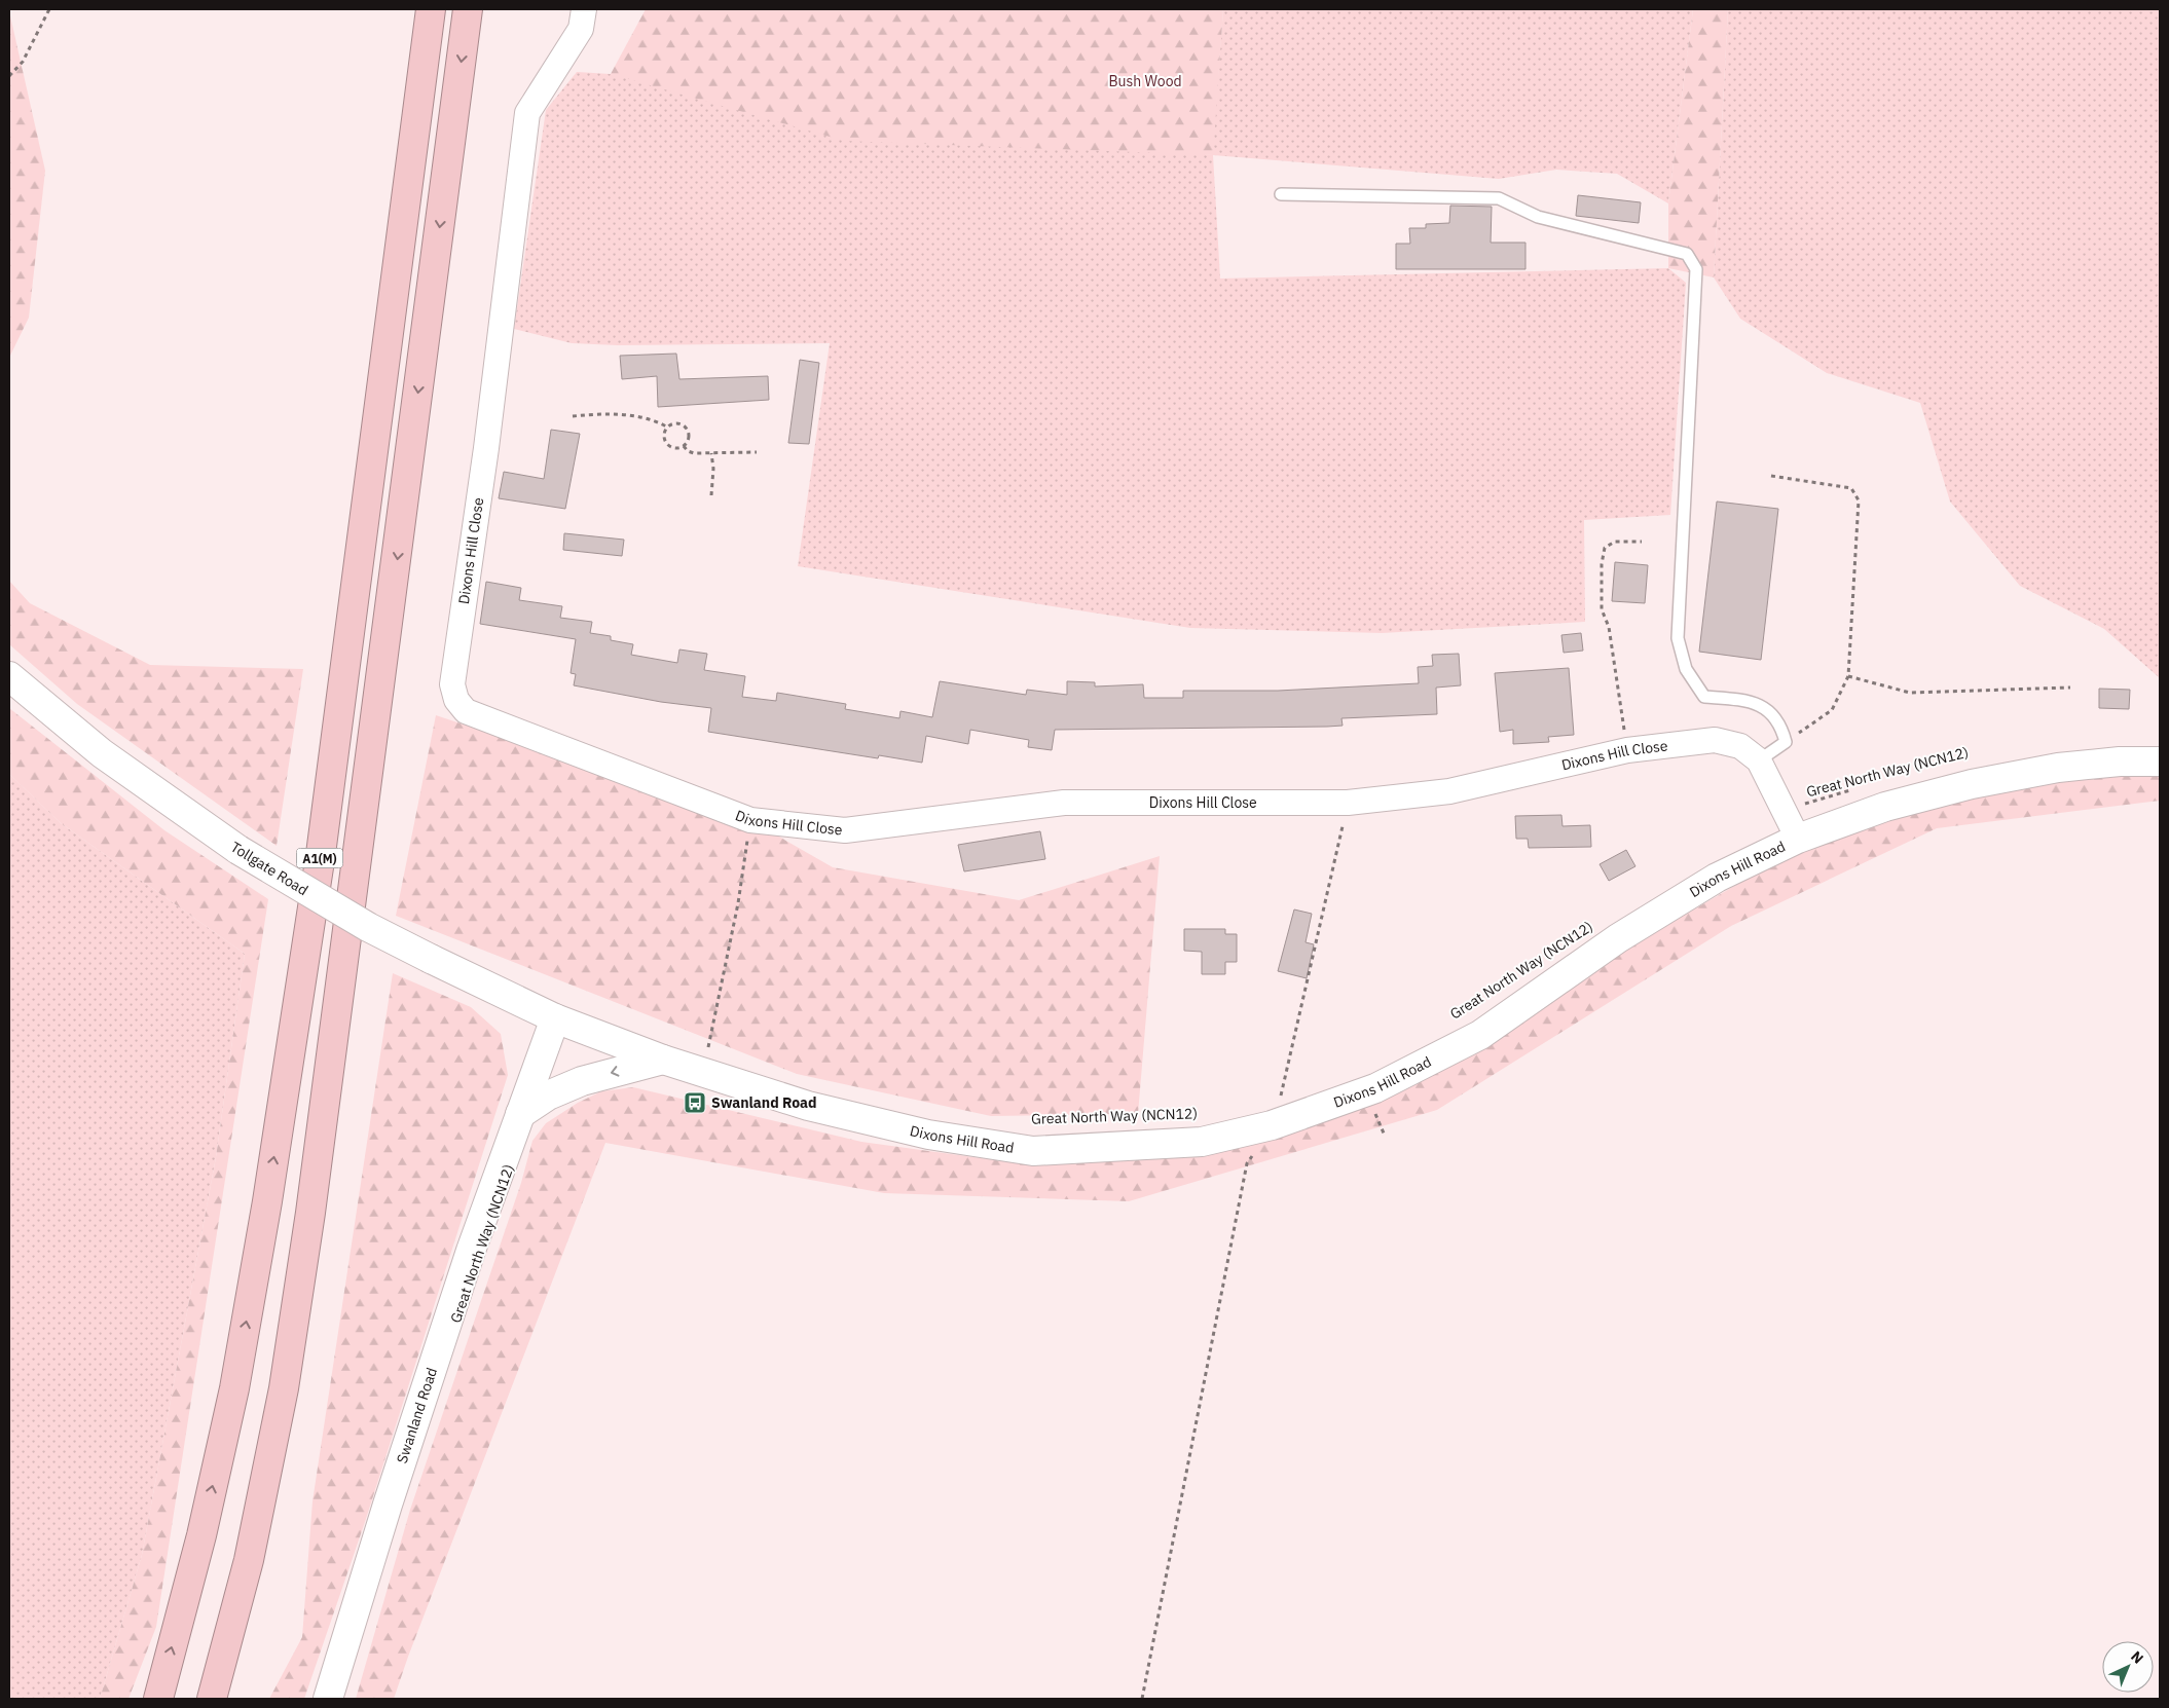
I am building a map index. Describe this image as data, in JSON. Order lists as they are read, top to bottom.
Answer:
{
  "streets": {
    "highway": ["A1(M)"],
    "street": [
      "Dixons Hill Close",
      "Tollgate Road",
      "Dixons Hill Road",
      "Swanland Road"
    ],
    "path": ["Great North Way (NCN12)"]
  },
  "crossings": [
    ["Dixons Hill Close", "Great North Way (NCN12)"],
    ["Dixons Hill Close", "Dixons Hill Road"],
    ["Tollgate Road", "Dixons Hill Road"],
    ["Tollgate Road", "Swanland Road"],
    ["Dixons Hill Road", "Swanland Road"]
  ],
  "parks": ["Bush Wood"],
  "places": {
    "bus stop": ["Swanland Road"]
  },
  "north": "top right"
}
